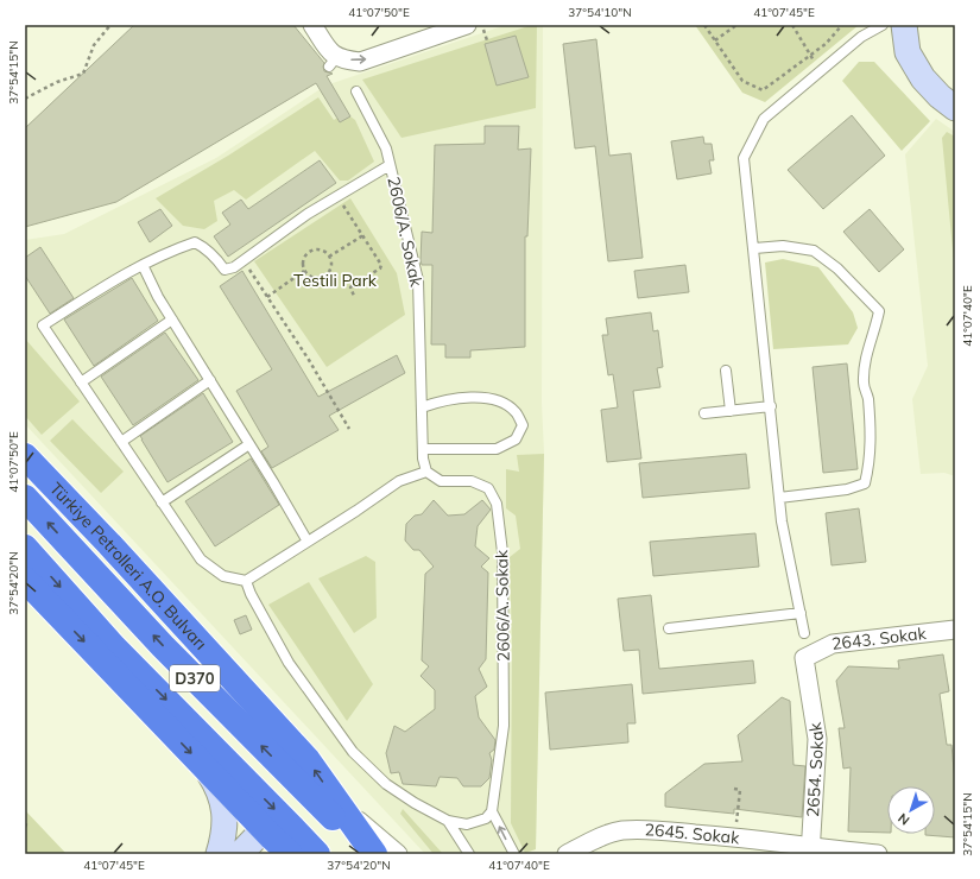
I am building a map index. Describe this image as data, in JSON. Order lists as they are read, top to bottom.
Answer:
{
  "streets": {
    "highway": ["Türkiye Petrolleri A.O. Bulvarı", "D370"],
    "street": ["2643. Sokak", "2654. Sokak", "2645. Sokak"],
    "lane": ["2606/A. Sokak"]
  },
  "crossings": [
    ["2643. Sokak", "2654. Sokak"],
    ["2654. Sokak", "2645. Sokak"]
  ],
  "parks": ["Testili Park"],
  "north": "bottom left",
  "coordinates": [
    "41°07'50\"E",
    "37°54'10\"N",
    "41°07'45\"E",
    "37°54'15\"N",
    "41°07'40\"E",
    "37°54'20\"N"
  ]
}
